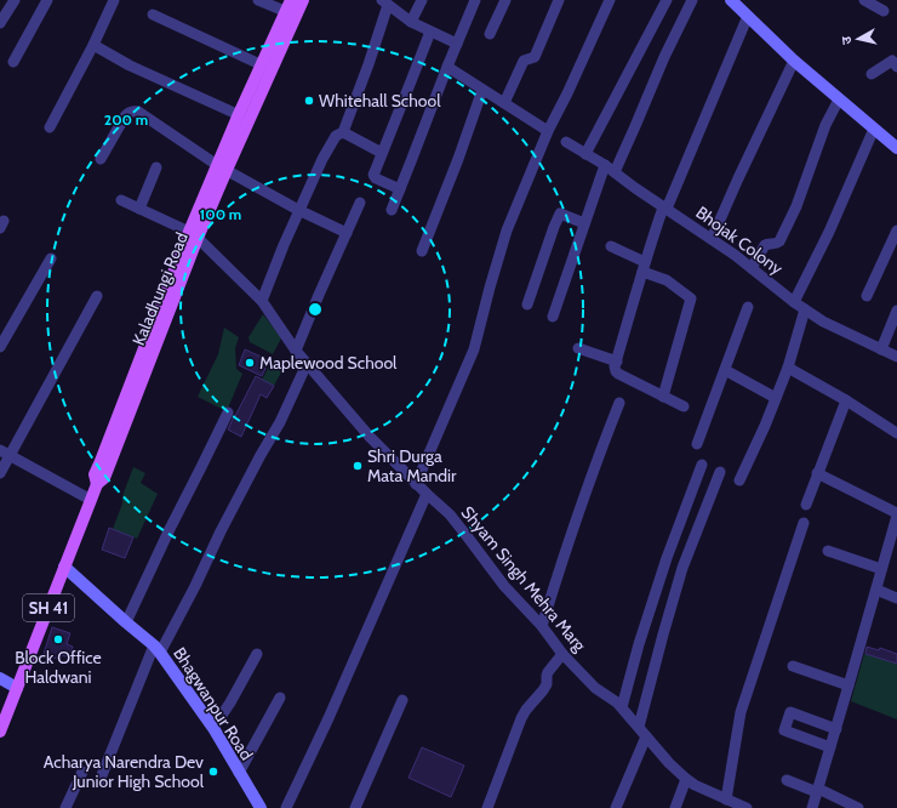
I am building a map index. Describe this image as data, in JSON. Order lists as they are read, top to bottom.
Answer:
{
  "streets": {
    "main road": ["Kaladhungi Road", "SH 41"],
    "street": ["Bhojak Colony", "Shyam Singh Mehra Marg", "Bhagwanpur Road"]
  },
  "crossings": [
    ["Kaladhungi Road", "Shyam Singh Mehra Marg"],
    ["Kaladhungi Road", "Bhagwanpur Road"]
  ],
  "places": [
    "Whitehall School",
    "Maplewood School",
    "Shri Durga Mata Mandir",
    "Block Office Haldwani",
    "Acharya Narendra Dev Junior High School"
  ],
  "north": "left",
  "rings": ["200 m", "100 m"]
}
